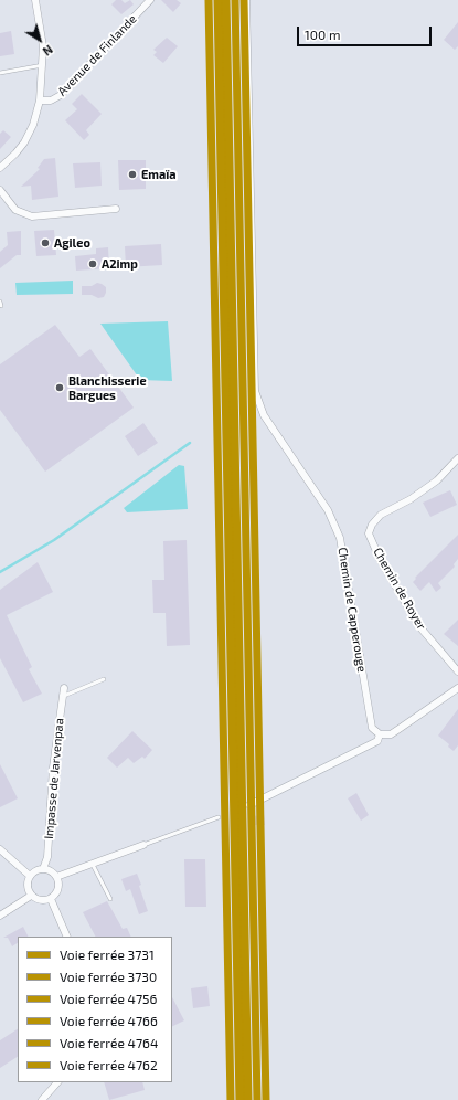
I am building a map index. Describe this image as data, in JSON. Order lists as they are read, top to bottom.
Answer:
{
  "streets": {
    "street": [
      "Avenue de Finlande",
      "Chemin de Royer",
      "Chemin de Capperouge",
      "Impasse de Jarvenpaa"
    ]
  },
  "places": [
    "Emaïa",
    "Agileo",
    "A2imp",
    "Blanchisserie Bargues"
  ],
  "lines": [
    "rail line 3731",
    "rail line 3730",
    "rail line 4756",
    "rail line 4766",
    "rail line 4764",
    "rail line 4762"
  ],
  "legend": [
    "Voie ferrée 3731",
    "Voie ferrée 3730",
    "Voie ferrée 4756",
    "Voie ferrée 4766",
    "Voie ferrée 4764",
    "Voie ferrée 4762"
  ],
  "scale_bar": "100 m",
  "north": "bottom right"
}
